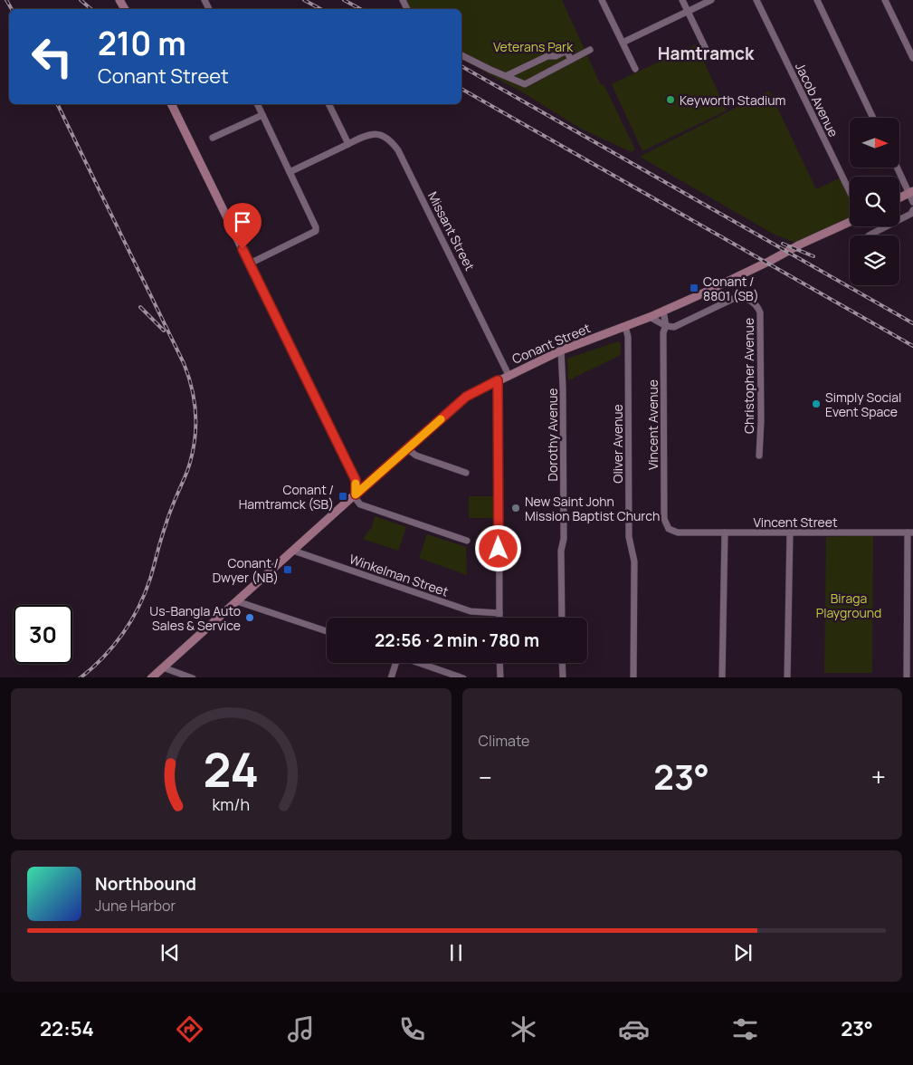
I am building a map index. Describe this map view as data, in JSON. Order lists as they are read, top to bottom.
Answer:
{
  "streets": {
    "main road": ["Conant Street"],
    "street": [
      "Jacob Avenue",
      "Missant Street",
      "Christopher Avenue",
      "Vincent Avenue",
      "Dorothy Avenue",
      "Oliver Avenue",
      "Vincent Street",
      "Winkelman Street"
    ]
  },
  "crossings": [
    ["Missant Street", "Conant Street"],
    ["Conant Street", "Vincent Avenue"],
    ["Conant Street", "Dorothy Avenue"],
    ["Conant Street", "Oliver Avenue"],
    ["Conant Street", "Winkelman Street"],
    ["Christopher Avenue", "Vincent Avenue"],
    ["Vincent Avenue", "Vincent Street"]
  ],
  "districts": ["Hamtramck"],
  "parks": ["Veterans Park", "Biraga Playground"],
  "places": {
    "other": [
      "Keyworth Stadium",
      "Simply Social Event Space",
      "New Saint John Mission Baptist Church",
      "Us-Bangla Auto Sales & Service"
    ],
    "transit": ["Conant / 8801 (SB)", "Conant / Hamtramck (SB)", "Conant / Dwyer (NB)"]
  },
  "north": "right",
  "page": {
    "turn": ["210 m", "Conant Street"],
    "limit": "30",
    "trip": "22:56 · 2 min · 780 m",
    "tile": "Climate",
    "heat": ["−", "23°", "+"],
    "song": ["Northbound", "June Harbor"],
    "tabs": ["22:54", "23°"],
    "gauge": ["24", "km/h"]
  }
}
